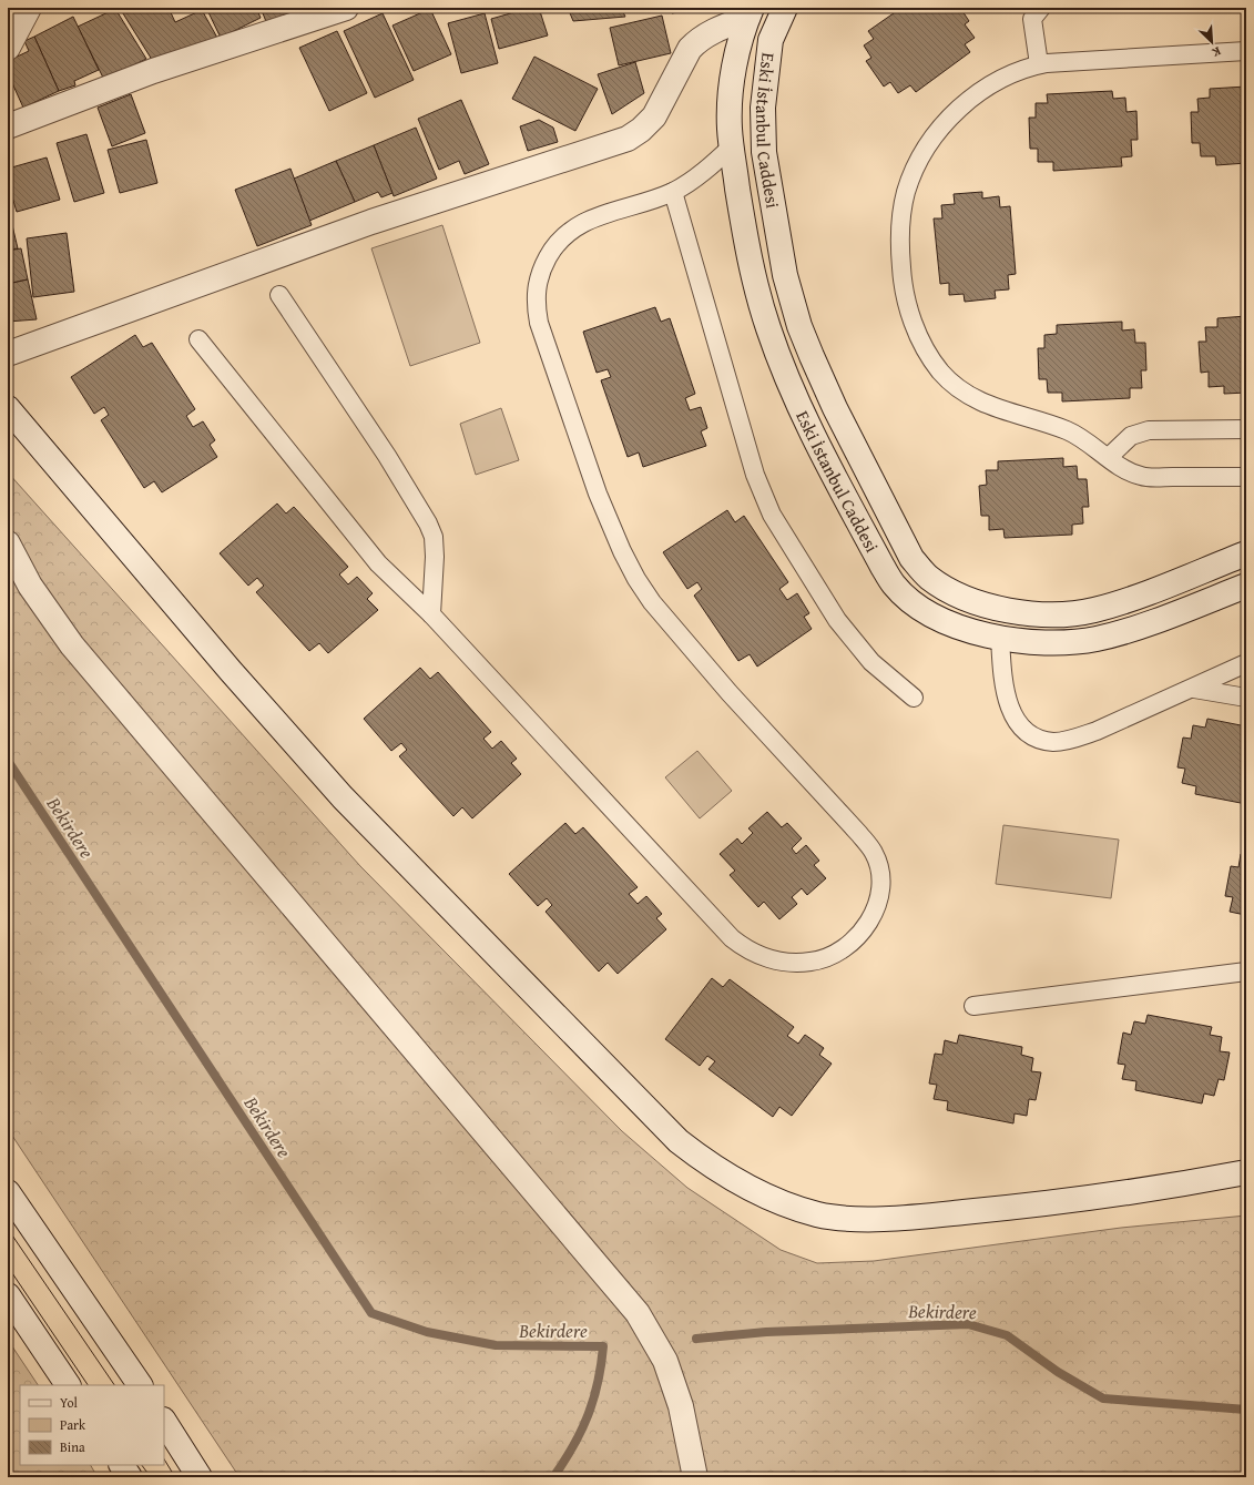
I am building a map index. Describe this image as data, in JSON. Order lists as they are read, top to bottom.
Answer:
{
  "streets": {
    "street": ["Eski İstanbul Caddesi"]
  },
  "water": ["Bekirdere"],
  "legend": ["Yol", "Park", "Bina"],
  "north": "bottom right"
}
